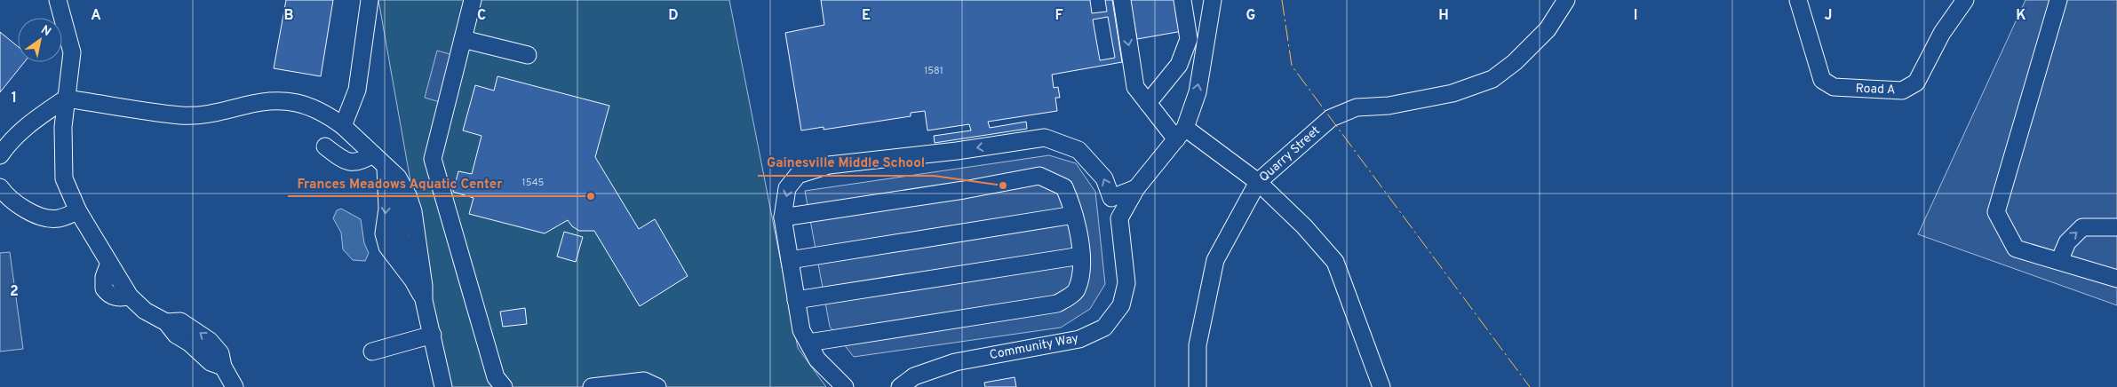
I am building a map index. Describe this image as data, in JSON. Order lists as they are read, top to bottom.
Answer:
{
  "streets": {
    "street": ["Road A", "Quarry Street", "Community Way"]
  },
  "places": ["Gainesville Middle School", "Frances Meadows Aquatic Center"],
  "house_numbers": ["1581", "1545"],
  "north": "top right",
  "grid": {
    "columns": [
      "A",
      "B",
      "C",
      "D",
      "E",
      "F",
      "G",
      "H",
      "I",
      "J",
      "K"
    ],
    "rows": ["1", "2"]
  }
}
